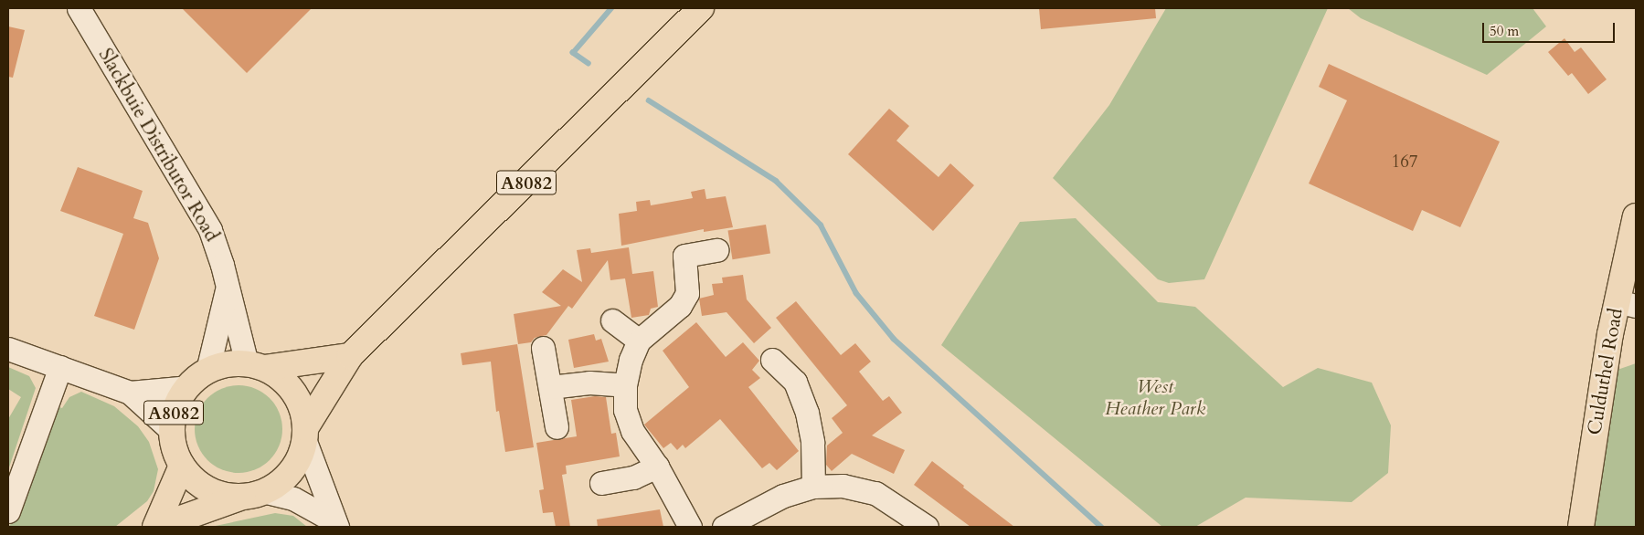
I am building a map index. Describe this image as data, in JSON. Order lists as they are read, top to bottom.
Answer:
{
  "streets": {
    "main road": ["A8082", "Culduthel Road"],
    "street": ["Slackbuie Distributor Road"]
  },
  "crossings": [
    ["Slackbuie Distributor Road", "A8082"]
  ],
  "parks": ["West Heather Park"],
  "house_numbers": ["167"],
  "scale_bar": "50 m"
}
